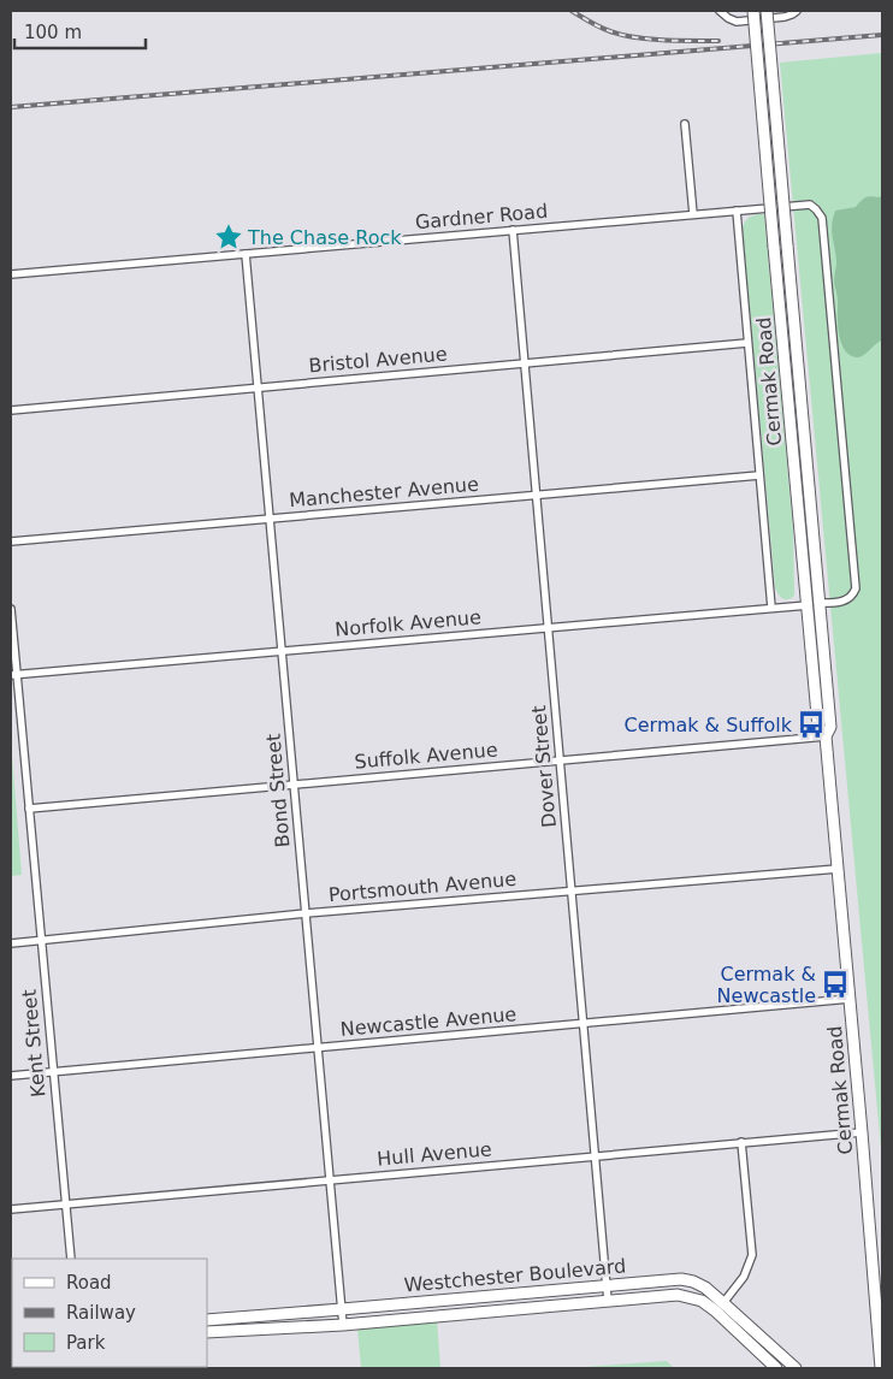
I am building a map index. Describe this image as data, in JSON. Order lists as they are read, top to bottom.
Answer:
{
  "streets": {
    "main road": ["Cermak Road", "Westchester Boulevard"],
    "street": [
      "Gardner Road",
      "Bristol Avenue",
      "Manchester Avenue",
      "Norfolk Avenue",
      "Suffolk Avenue",
      "Dover Street",
      "Bond Street",
      "Portsmouth Avenue",
      "Newcastle Avenue",
      "Kent Street",
      "Hull Avenue"
    ]
  },
  "crossings": [
    ["Gardner Road", "Cermak Road"],
    ["Gardner Road", "Dover Street"],
    ["Gardner Road", "Bond Street"],
    ["Bristol Avenue", "Cermak Road"],
    ["Bristol Avenue", "Dover Street"],
    ["Bristol Avenue", "Bond Street"],
    ["Cermak Road", "Manchester Avenue"],
    ["Cermak Road", "Norfolk Avenue"],
    ["Cermak Road", "Suffolk Avenue"],
    ["Cermak Road", "Portsmouth Avenue"],
    ["Cermak Road", "Newcastle Avenue"],
    ["Cermak Road", "Hull Avenue"],
    ["Manchester Avenue", "Dover Street"],
    ["Manchester Avenue", "Bond Street"],
    ["Norfolk Avenue", "Dover Street"],
    ["Norfolk Avenue", "Bond Street"],
    ["Norfolk Avenue", "Kent Street"],
    ["Suffolk Avenue", "Dover Street"],
    ["Suffolk Avenue", "Bond Street"],
    ["Suffolk Avenue", "Kent Street"],
    ["Dover Street", "Portsmouth Avenue"],
    ["Dover Street", "Newcastle Avenue"],
    ["Dover Street", "Hull Avenue"],
    ["Dover Street", "Westchester Boulevard"],
    ["Bond Street", "Portsmouth Avenue"],
    ["Bond Street", "Newcastle Avenue"],
    ["Bond Street", "Hull Avenue"],
    ["Bond Street", "Westchester Boulevard"],
    ["Portsmouth Avenue", "Kent Street"],
    ["Newcastle Avenue", "Kent Street"],
    ["Kent Street", "Hull Avenue"]
  ],
  "places": {
    "place": ["The Chase Rock"],
    "bus stop": ["Cermak & Suffolk", "Cermak & Newcastle"]
  },
  "legend": ["Road", "Railway", "Park"],
  "scale_bar": "100 m"
}
